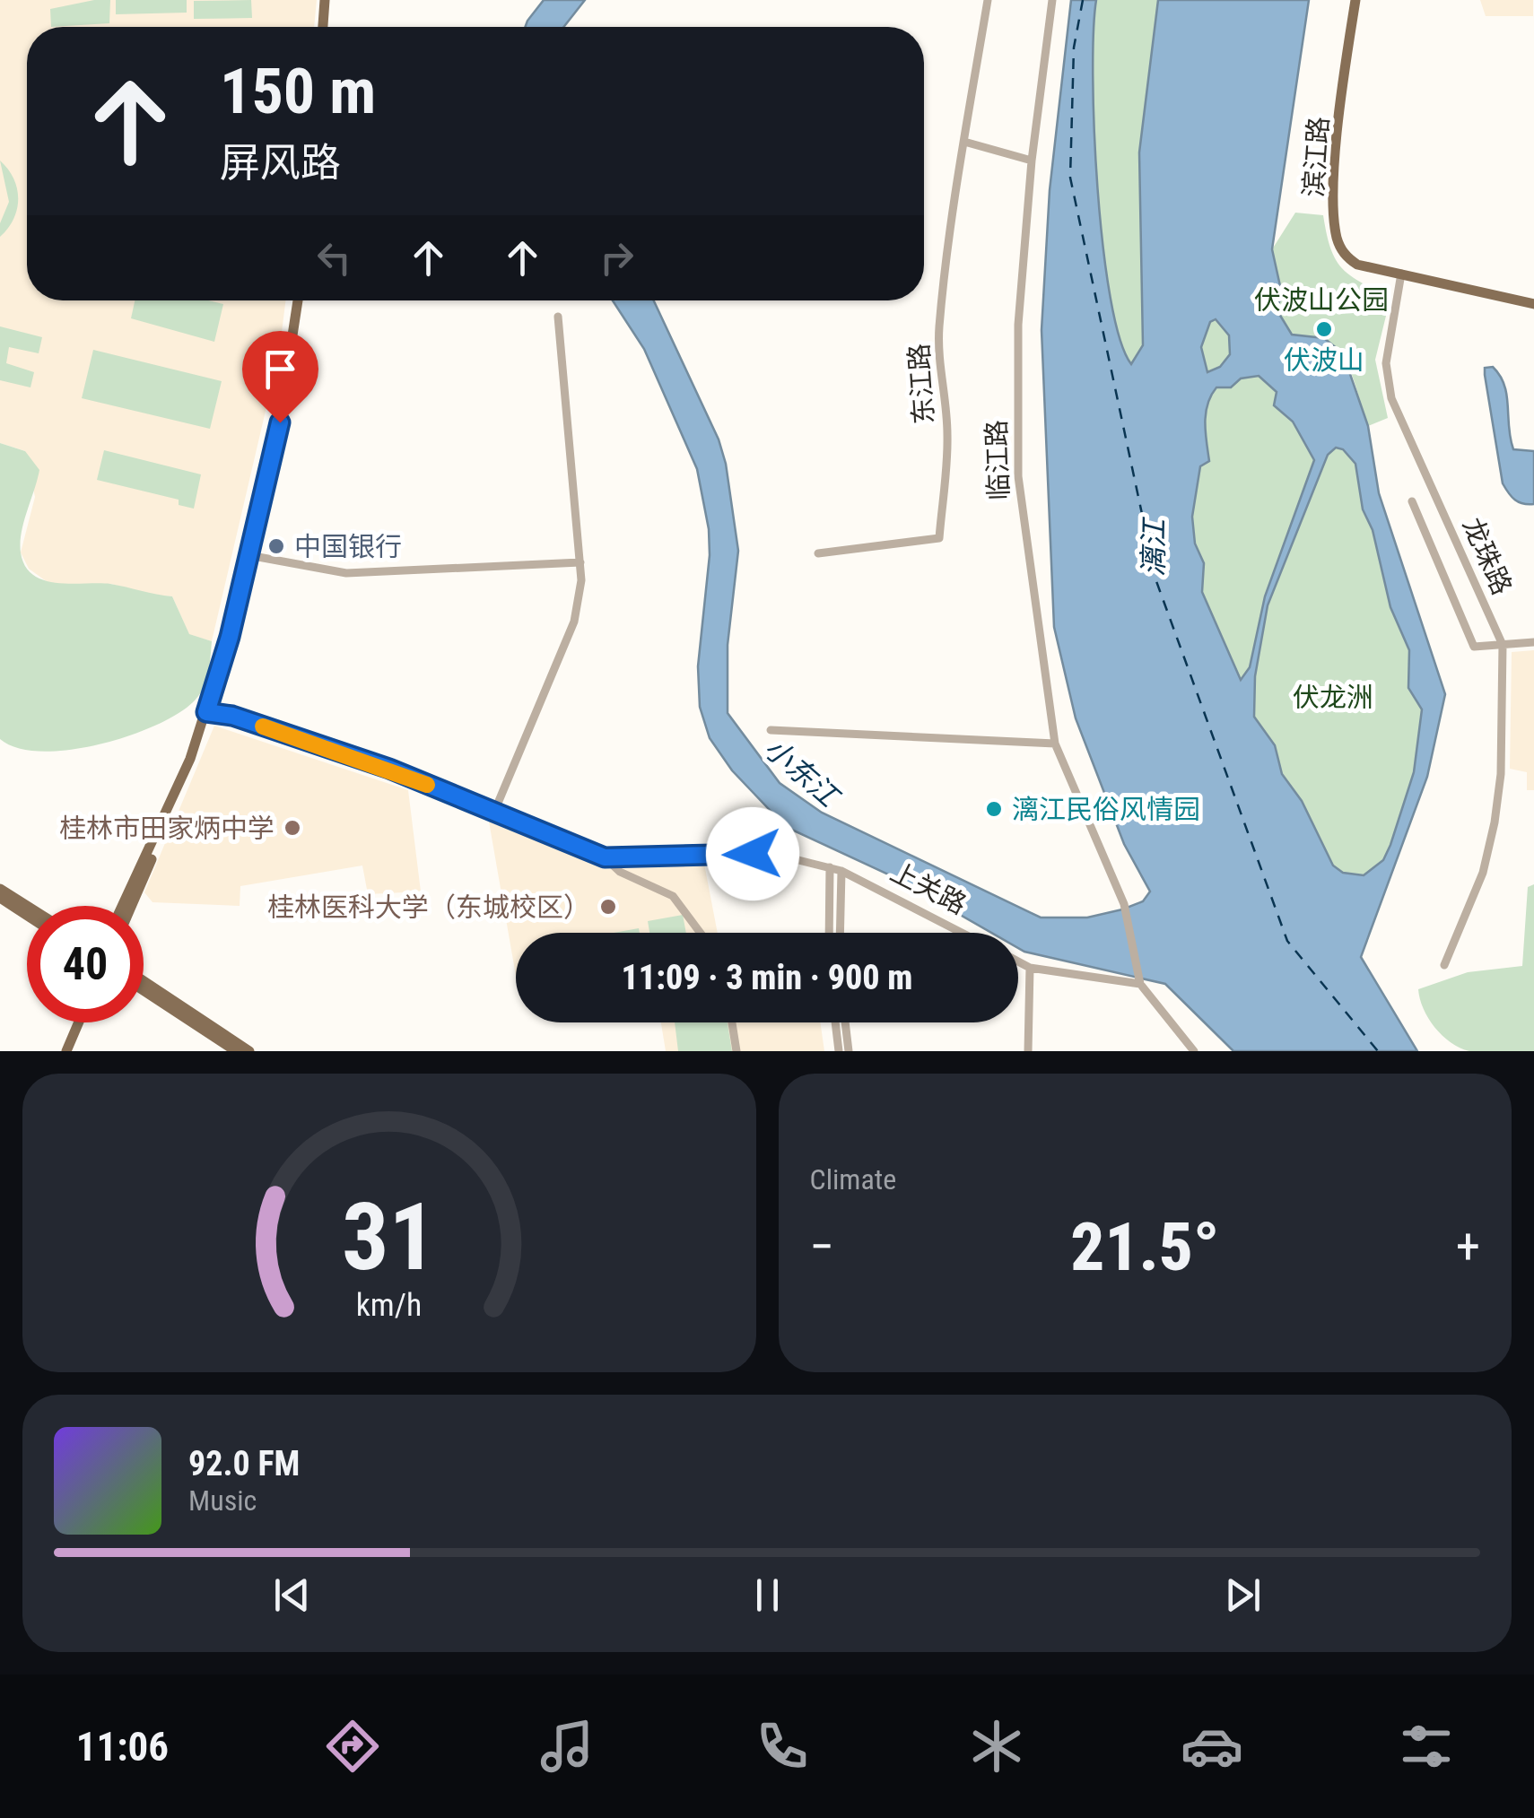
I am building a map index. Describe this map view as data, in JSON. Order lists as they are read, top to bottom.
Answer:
{
  "streets": {
    "main road": ["滨江路"],
    "street": [
      "东江路",
      "临江路",
      "龙珠路",
      "上关路"
    ]
  },
  "crossings": [
    ["滨江路", "龙珠路"]
  ],
  "water": ["漓江", "小东江"],
  "parks": ["伏波山公园", "伏龙洲"],
  "places": [
    "伏波山",
    "中国银行",
    "漓江民俗风情园",
    "桂林市田家炳中学",
    "桂林医科大学（东城校区）"
  ],
  "page": {
    "turn": ["150 m", "屏风路"],
    "limit": "40",
    "trip": "11:09 · 3 min · 900 m",
    "tile": "Climate",
    "heat": ["−", "21.5°", "+"],
    "song": ["92.0 FM", "Music"],
    "tabs": "11:06",
    "gauge": ["31", "km/h"]
  }
}
